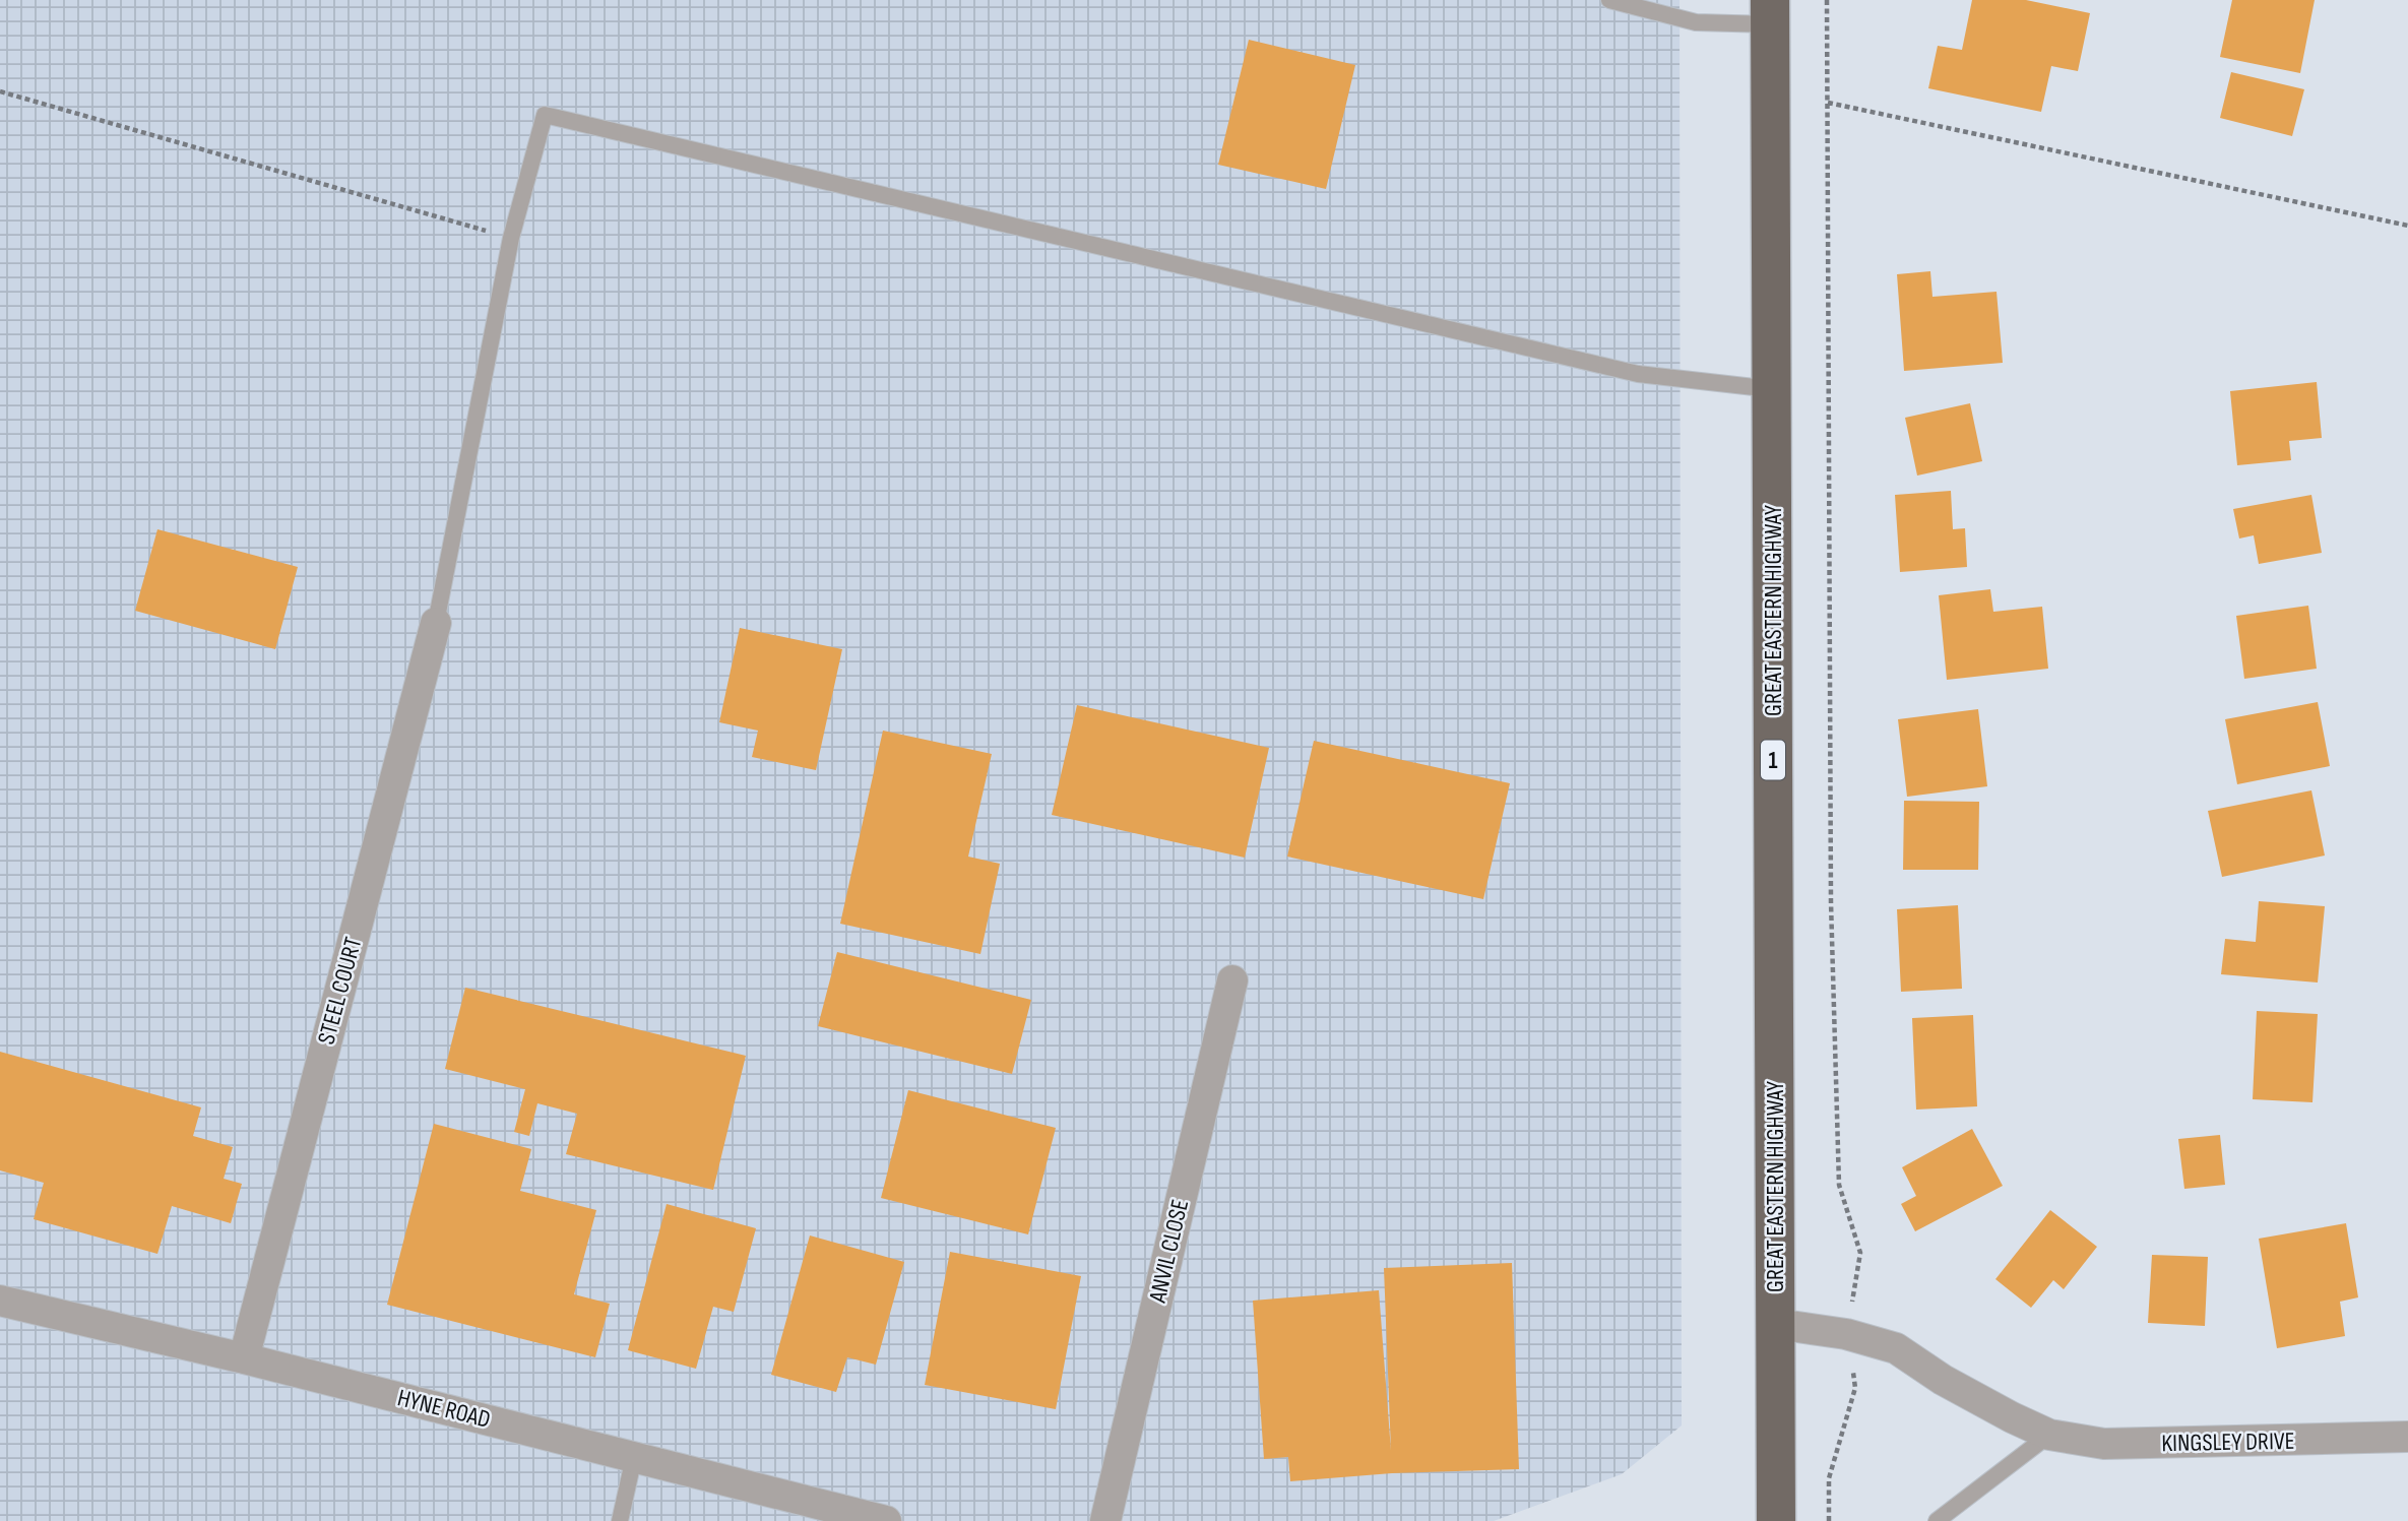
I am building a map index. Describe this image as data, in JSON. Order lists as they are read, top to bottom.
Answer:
{
  "streets": {
    "highway": ["GREAT EASTERN HIGHWAY", "1"],
    "street": [
      "STEEL COURT",
      "ANVIL CLOSE",
      "HYNE ROAD",
      "KINGSLEY DRIVE"
    ]
  },
  "crossings": [
    ["GREAT EASTERN HIGHWAY", "KINGSLEY DRIVE"],
    ["STEEL COURT", "HYNE ROAD"]
  ]
}
